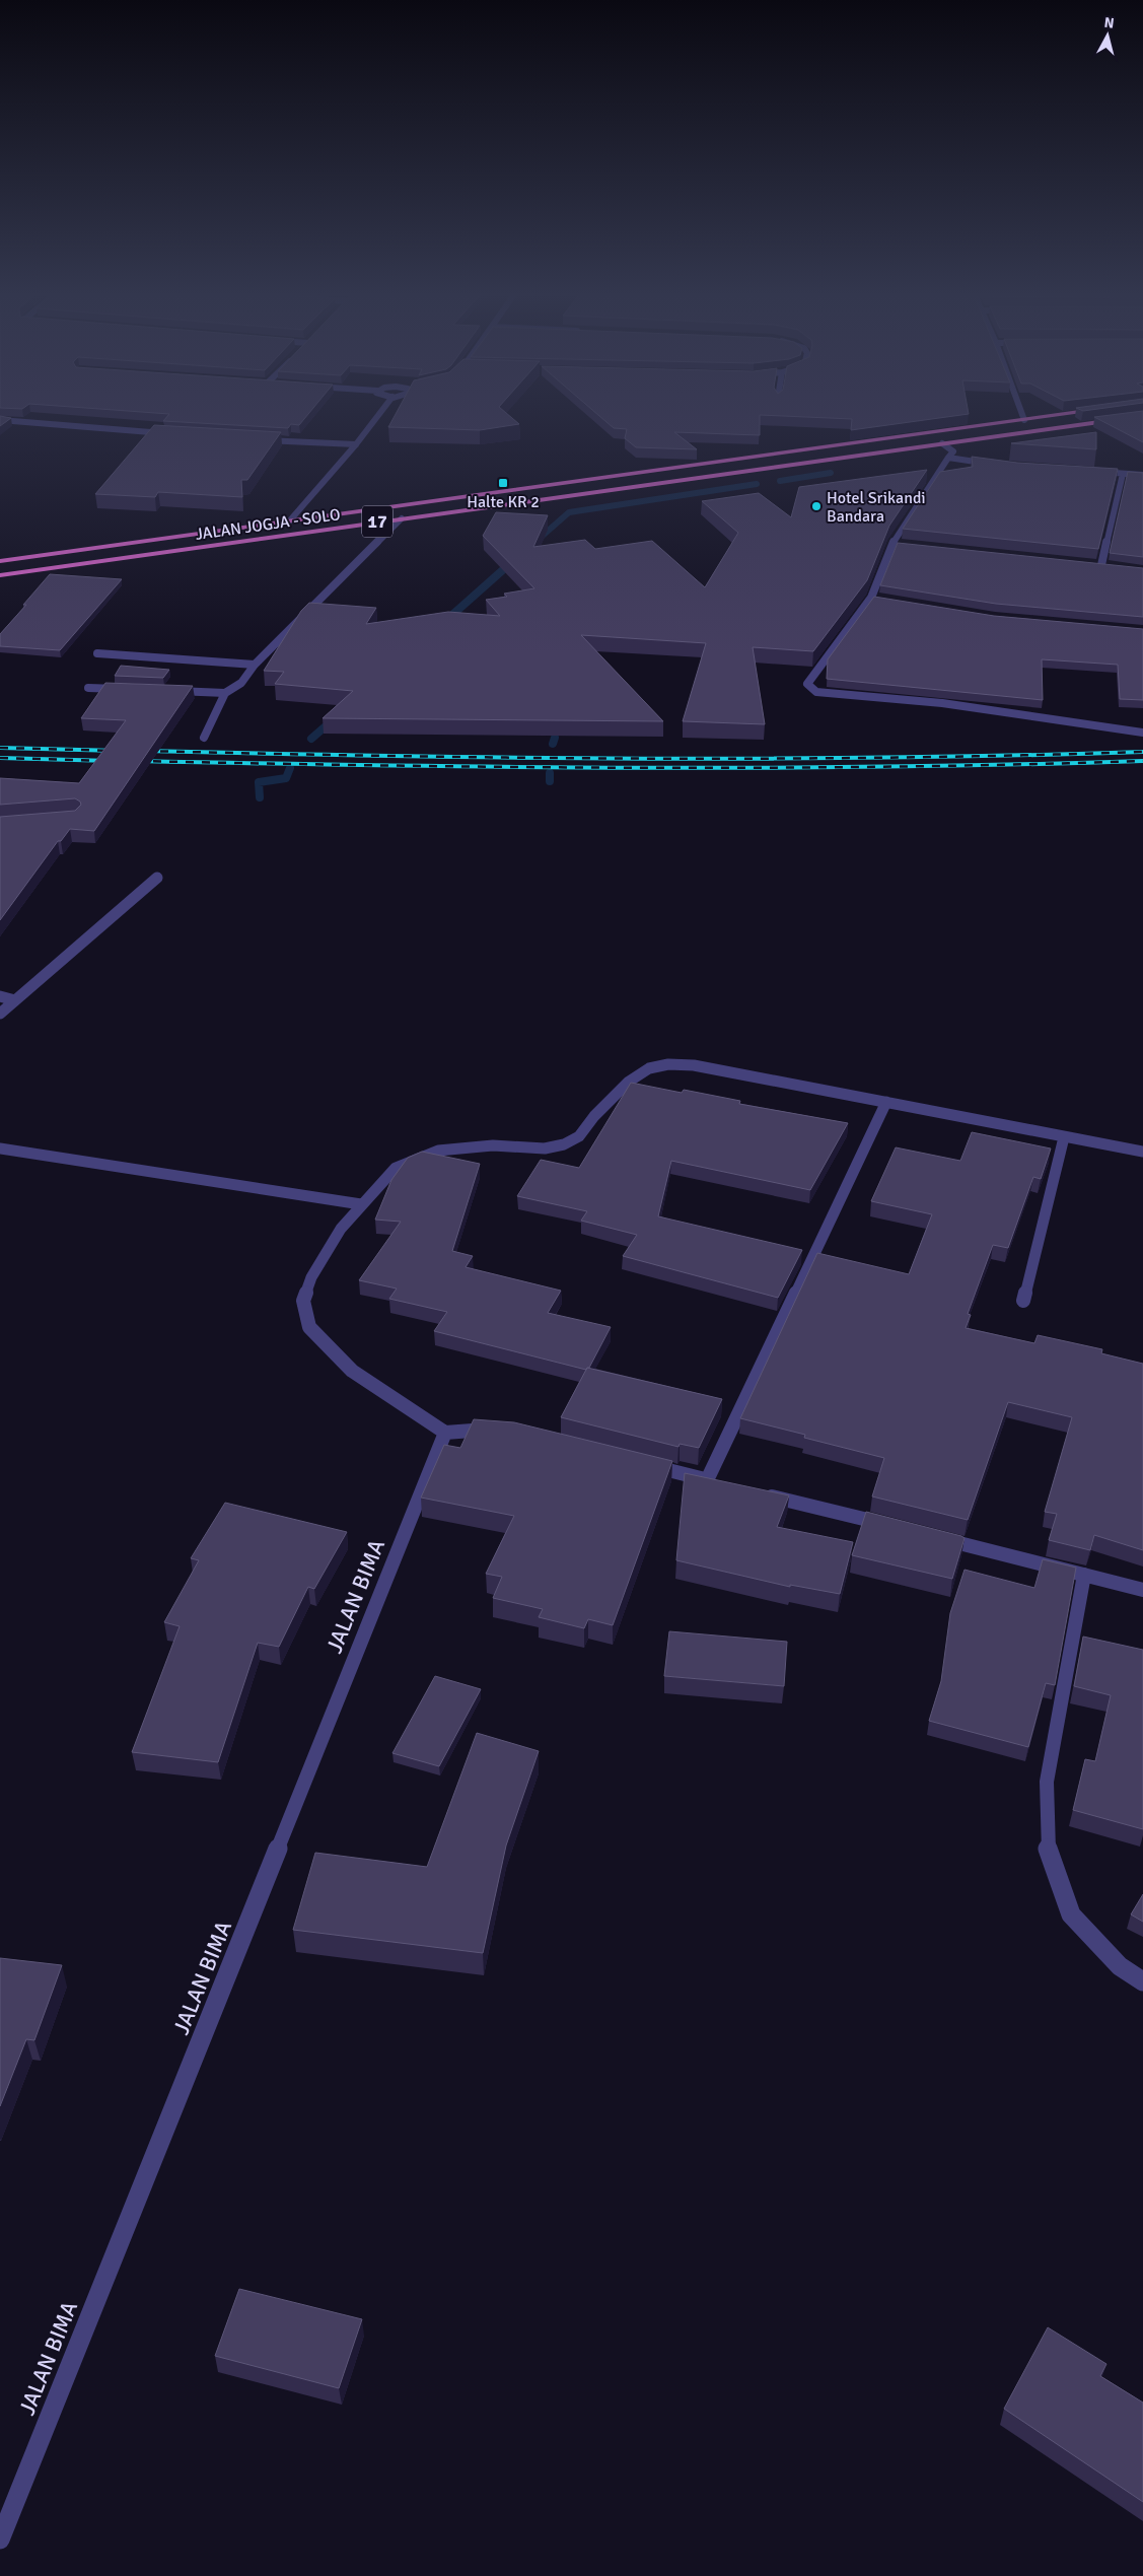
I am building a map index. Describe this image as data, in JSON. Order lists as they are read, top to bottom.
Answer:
{
  "streets": {
    "highway": ["17", "JALAN JOGJA - SOLO"],
    "street": ["JALAN BIMA"]
  },
  "places": {
    "transit": ["Halte KR 2"],
    "other": ["Hotel Srikandi Bandara"]
  },
  "north": "top"
}
